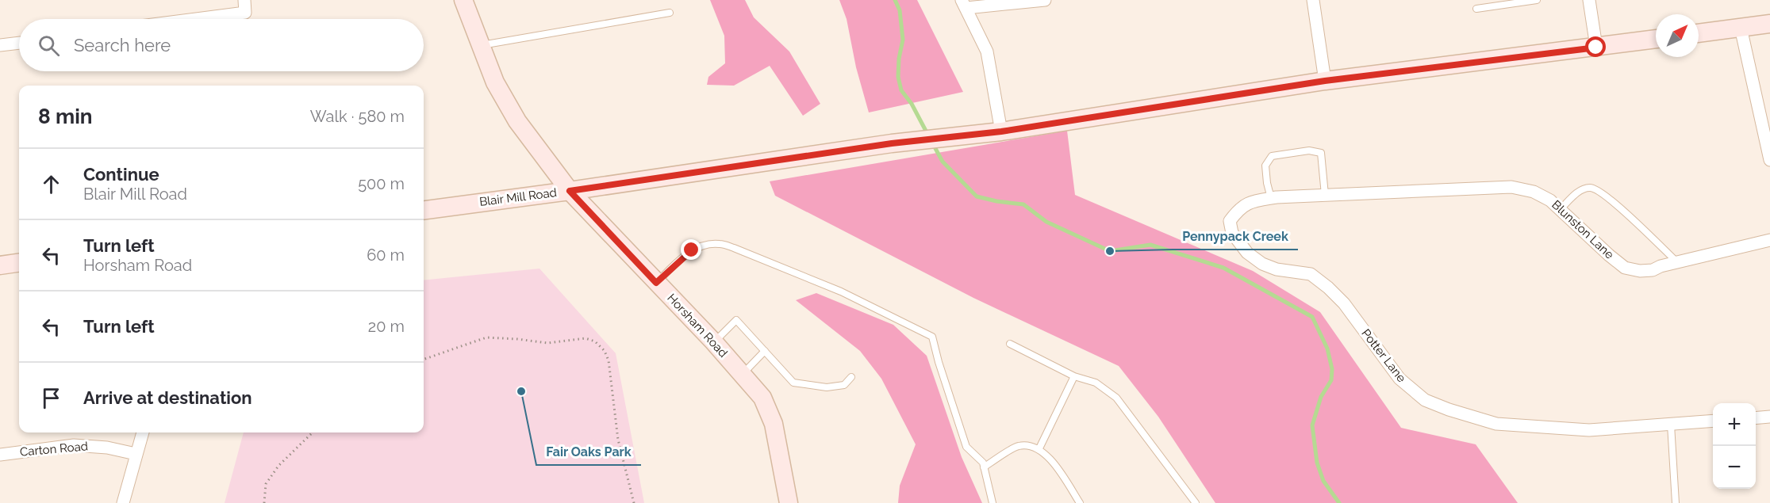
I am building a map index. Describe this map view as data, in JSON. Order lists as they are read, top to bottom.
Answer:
{
  "streets": {
    "main road": ["Blair Mill Road", "Horsham Road"],
    "street": ["Blunston Lane", "Potter Lane", "Carton Road"]
  },
  "crossings": [
    ["Blair Mill Road", "Horsham Road"],
    ["Blunston Lane", "Potter Lane"]
  ],
  "places": ["Pennypack Creek", "Fair Oaks Park"],
  "north": "top right",
  "page": {
    "search": "Search here",
    "heading": ["8 min", "Walk · 580 m"],
    "list": [
      ["Continue", "Blair Mill Road", "500 m"],
      ["Turn left", "Horsham Road", "60 m"],
      ["Turn left", "20 m"],
      "Arrive at destination"
    ],
    "map_buttons": ["+", "−"]
  }
}
